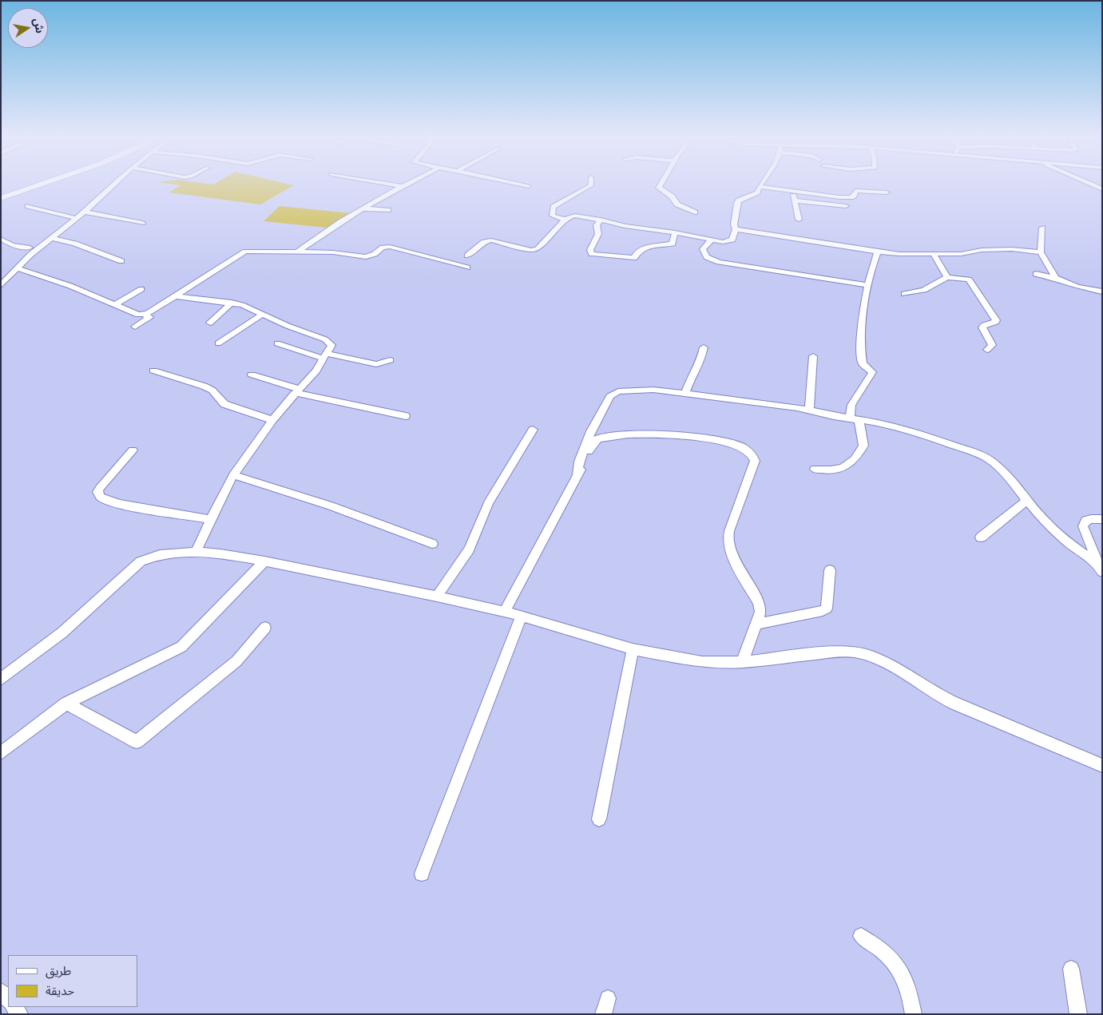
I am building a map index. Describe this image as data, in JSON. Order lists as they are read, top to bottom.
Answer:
{
  "legend": ["طريق", "حديقة"],
  "north": "right"
}
